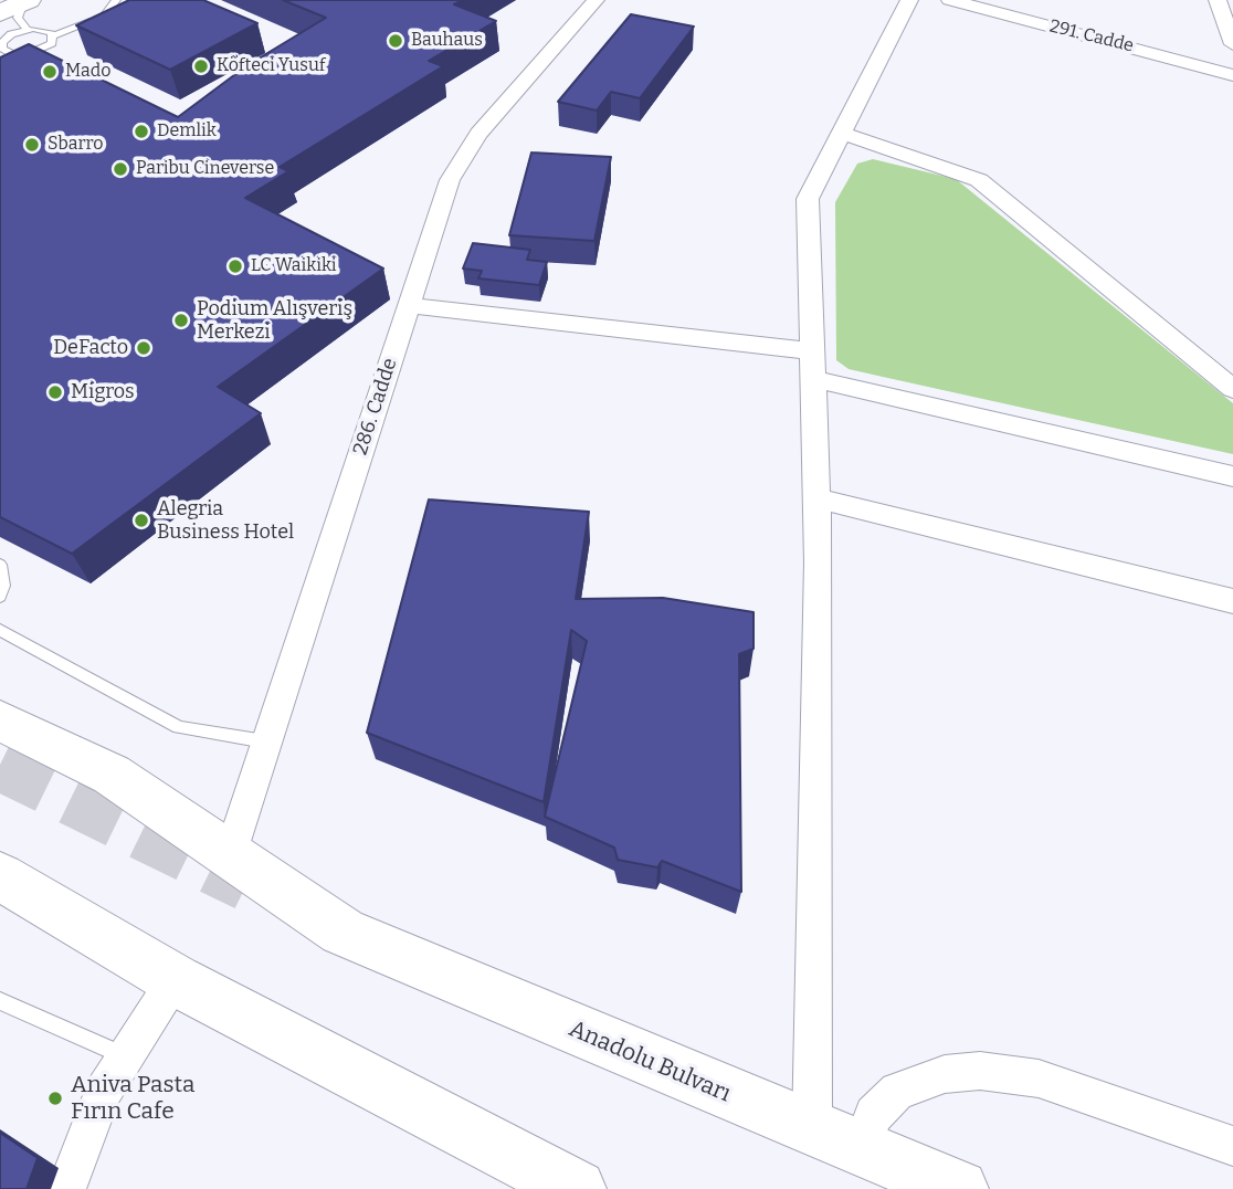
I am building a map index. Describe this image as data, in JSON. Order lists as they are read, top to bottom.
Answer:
{
  "streets": {
    "main road": ["Anadolu Bulvarı"],
    "street": ["291. Cadde", "286. Cadde"]
  },
  "crossings": [
    ["286. Cadde", "Anadolu Bulvarı"]
  ],
  "places": [
    "Bauhaus",
    "Köfteci Yusuf",
    "Mado",
    "Demlik",
    "Sbarro",
    "Paribu Cineverse",
    "LC Waikiki",
    "Podium Alışveriş Merkezi",
    "DeFacto",
    "Migros",
    "Alegria Business Hotel",
    "Aniva Pasta Fırın Cafe"
  ]
}
